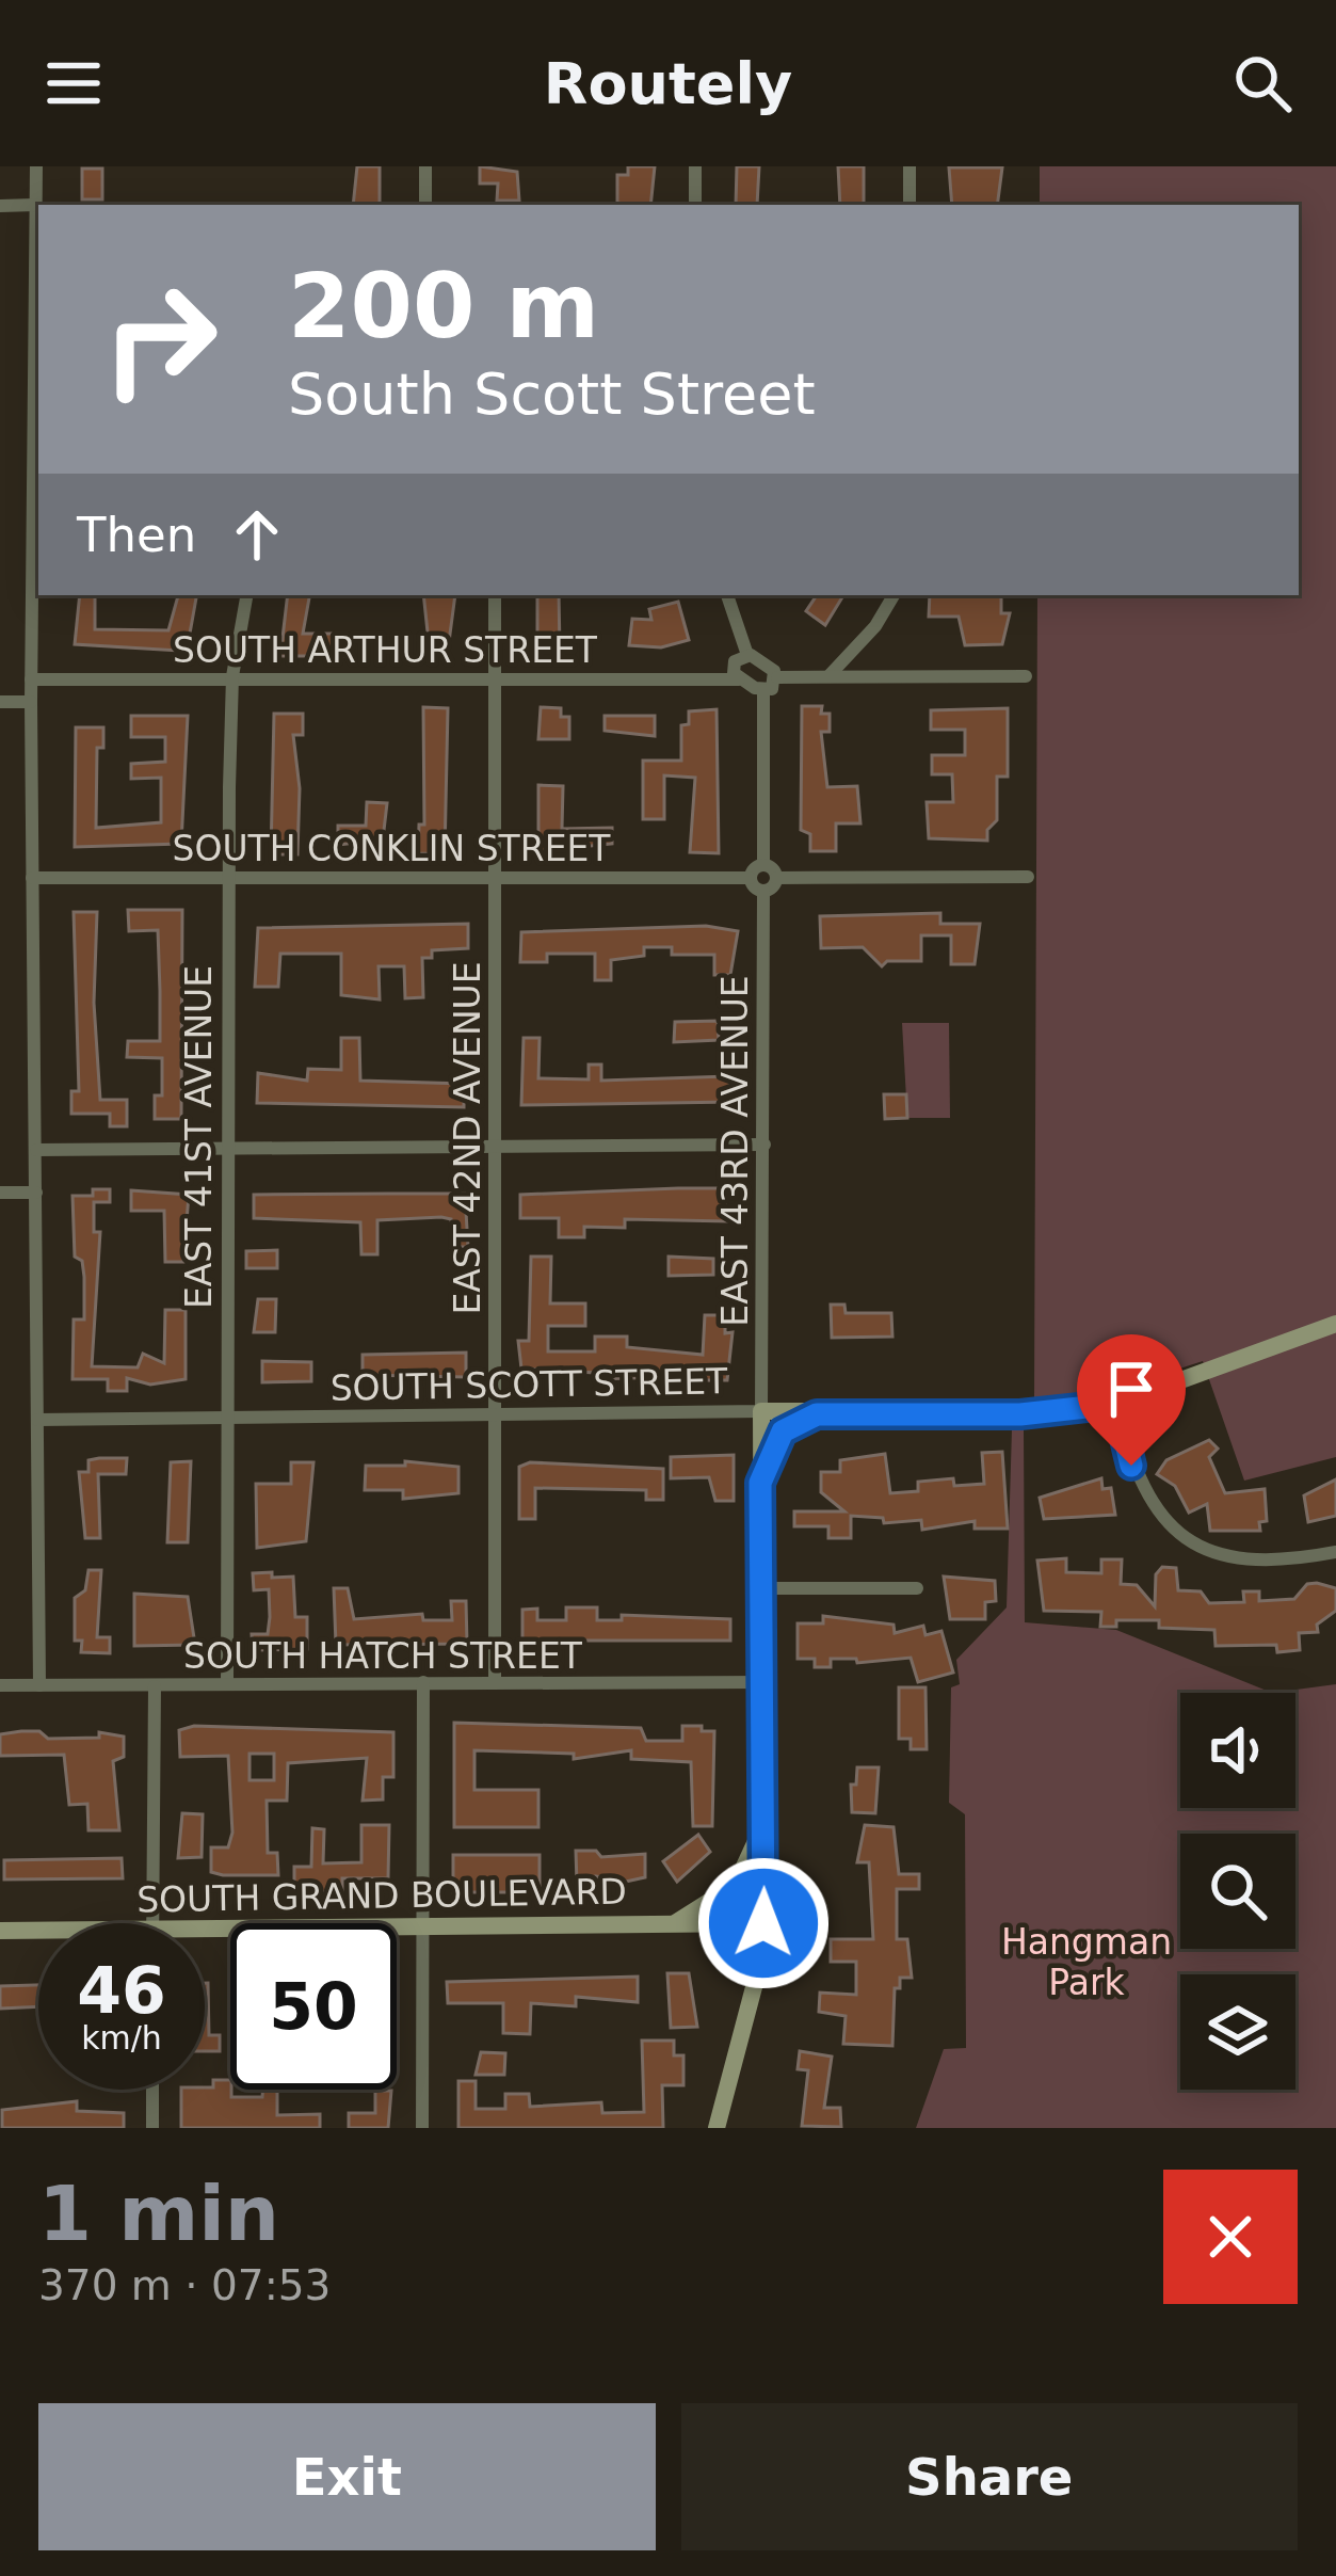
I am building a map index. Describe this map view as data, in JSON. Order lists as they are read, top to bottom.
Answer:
{
  "streets": {
    "main road": ["SOUTH SCOTT STREET", "SOUTH GRAND BOULEVARD"],
    "street": [
      "SOUTH ARTHUR STREET",
      "SOUTH CONKLIN STREET",
      "EAST 41ST AVENUE",
      "EAST 42ND AVENUE",
      "EAST 43RD AVENUE",
      "SOUTH HATCH STREET"
    ]
  },
  "crossings": [
    ["SOUTH ARTHUR STREET", "EAST 41ST AVENUE"],
    ["SOUTH ARTHUR STREET", "EAST 42ND AVENUE"],
    ["SOUTH CONKLIN STREET", "EAST 41ST AVENUE"],
    ["SOUTH CONKLIN STREET", "EAST 42ND AVENUE"],
    ["EAST 41ST AVENUE", "SOUTH SCOTT STREET"],
    ["EAST 41ST AVENUE", "SOUTH HATCH STREET"],
    ["EAST 42ND AVENUE", "SOUTH SCOTT STREET"],
    ["EAST 42ND AVENUE", "SOUTH HATCH STREET"],
    ["EAST 43RD AVENUE", "SOUTH SCOTT STREET"]
  ],
  "parks": ["Hangman Park"],
  "page": {
    "header": "Routely",
    "turn": ["200 m", "South Scott Street"],
    "then": "Then",
    "speed": "46 km/h",
    "limit": "50",
    "heading": ["1 min", "370 m · 07:53"],
    "buttons": ["Exit", "Share"]
  }
}
